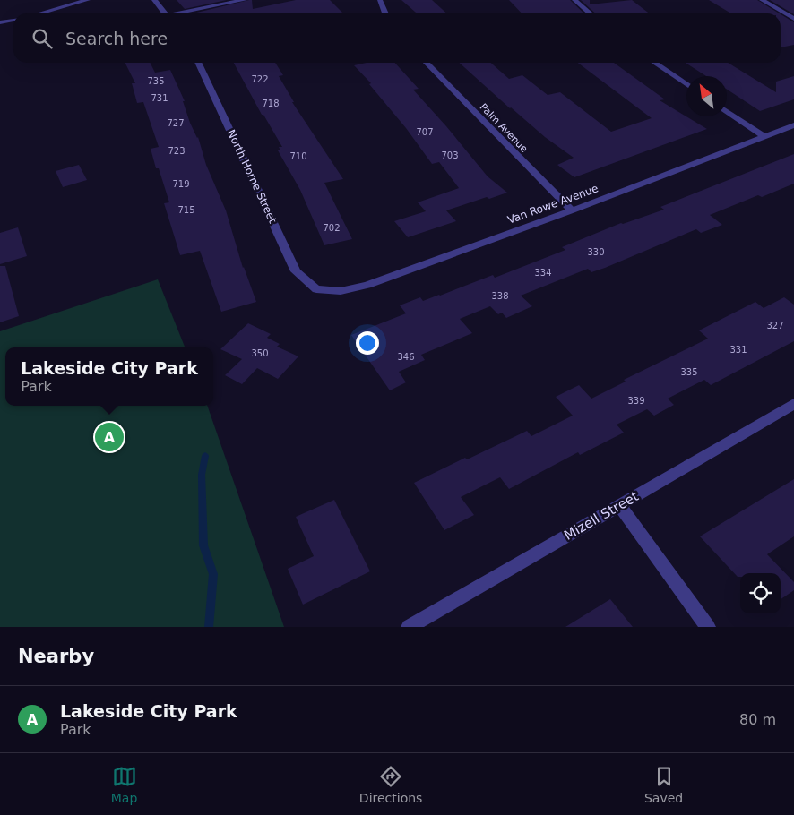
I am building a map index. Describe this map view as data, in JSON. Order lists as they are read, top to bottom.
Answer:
{
  "streets": {
    "street": [
      "Palm Avenue",
      "North Horne Street",
      "Van Rowe Avenue",
      "Mizell Street"
    ]
  },
  "crossings": [
    ["Palm Avenue", "Van Rowe Avenue"],
    ["North Horne Street", "Van Rowe Avenue"]
  ],
  "house_numbers": [
    "722",
    "735",
    "731",
    "718",
    "727",
    "707",
    "723",
    "703",
    "710",
    "719",
    "715",
    "702",
    "330",
    "334",
    "338",
    "327",
    "331",
    "350",
    "346",
    "335",
    "339"
  ],
  "north": "top left",
  "page": {
    "search": "Search here",
    "popup": ["Lakeside City Park", "Park"],
    "pins": "A",
    "heading": "Nearby",
    "list": [
      {
        "mark": "A",
        "name": "Lakeside City Park",
        "note": "Park",
        "value": "80 m"
      }
    ],
    "nav": ["Map", "Directions", "Saved"]
  }
}
